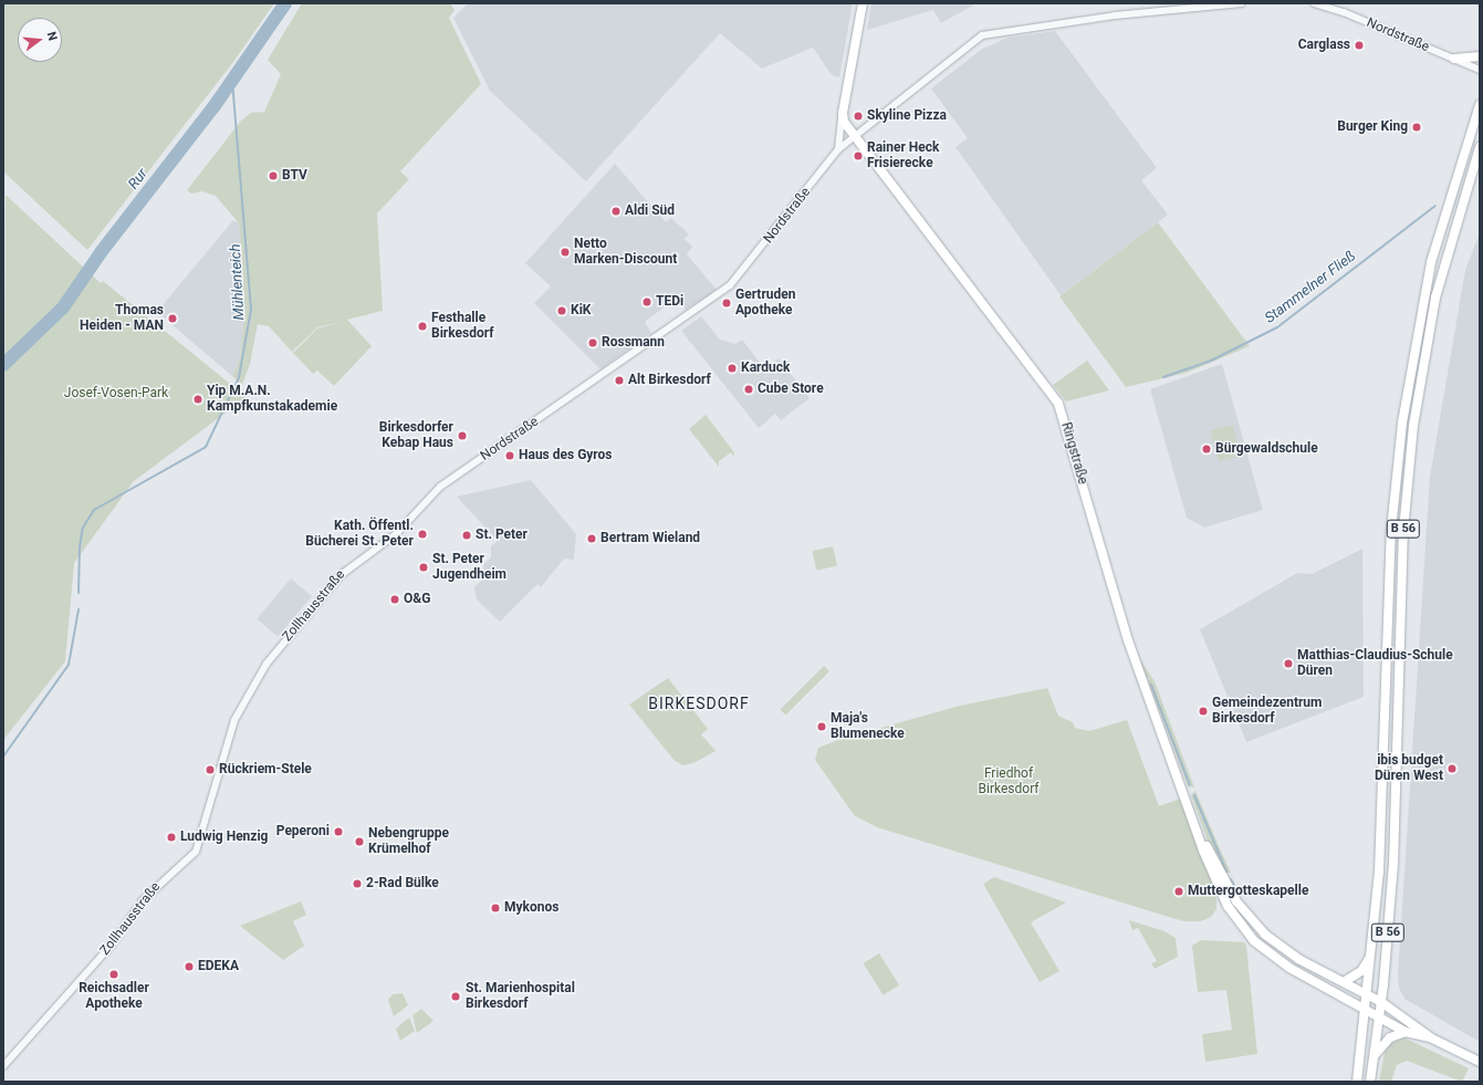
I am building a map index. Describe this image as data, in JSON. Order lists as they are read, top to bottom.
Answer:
{
  "streets": {
    "main road": ["Ringstraße", "B 56"],
    "street": ["Nordstraße", "Zollhausstraße"]
  },
  "crossings": [
    ["Nordstraße", "Ringstraße"],
    ["Nordstraße", "Zollhausstraße"],
    ["Ringstraße", "B 56"]
  ],
  "districts": ["BIRKESDORF"],
  "water": ["Rur", "Mühlenteich", "Stammelner Fließ"],
  "parks": ["Josef-Vosen-Park", "Friedhof Birkesdorf"],
  "places": [
    "Carglass",
    "Skyline Pizza",
    "Burger King",
    "Rainer Heck Frisierecke",
    "BTV",
    "Aldi Süd",
    "Netto Marken-Discount",
    "TEDi",
    "Gertruden Apotheke",
    "KiK",
    "Thomas Heiden - MAN",
    "Festhalle Birkesdorf",
    "Rossmann",
    "Karduck",
    "Alt Birkesdorf",
    "Cube Store",
    "Yip M.A.N. Kampfkunstakademie",
    "Birkesdorfer Kebap Haus",
    "Bürgewaldschule",
    "Haus des Gyros",
    "Kath. Öffentl. Bücherei St. Peter",
    "St. Peter",
    "Bertram Wieland",
    "St. Peter Jugendheim",
    "O&G",
    "Matthias-Claudius-Schule Düren",
    "Gemeindezentrum Birkesdorf",
    "Maja's Blumenecke",
    "ibis budget Düren West",
    "Rückriem-Stele",
    "Peperoni",
    "Ludwig Henzig",
    "Nebengruppe Krümelhof",
    "2-Rad Bülke",
    "Muttergotteskapelle",
    "Mykonos",
    "EDEKA",
    "Reichsadler Apotheke",
    "St. Marienhospital Birkesdorf"
  ],
  "north": "right"
}
